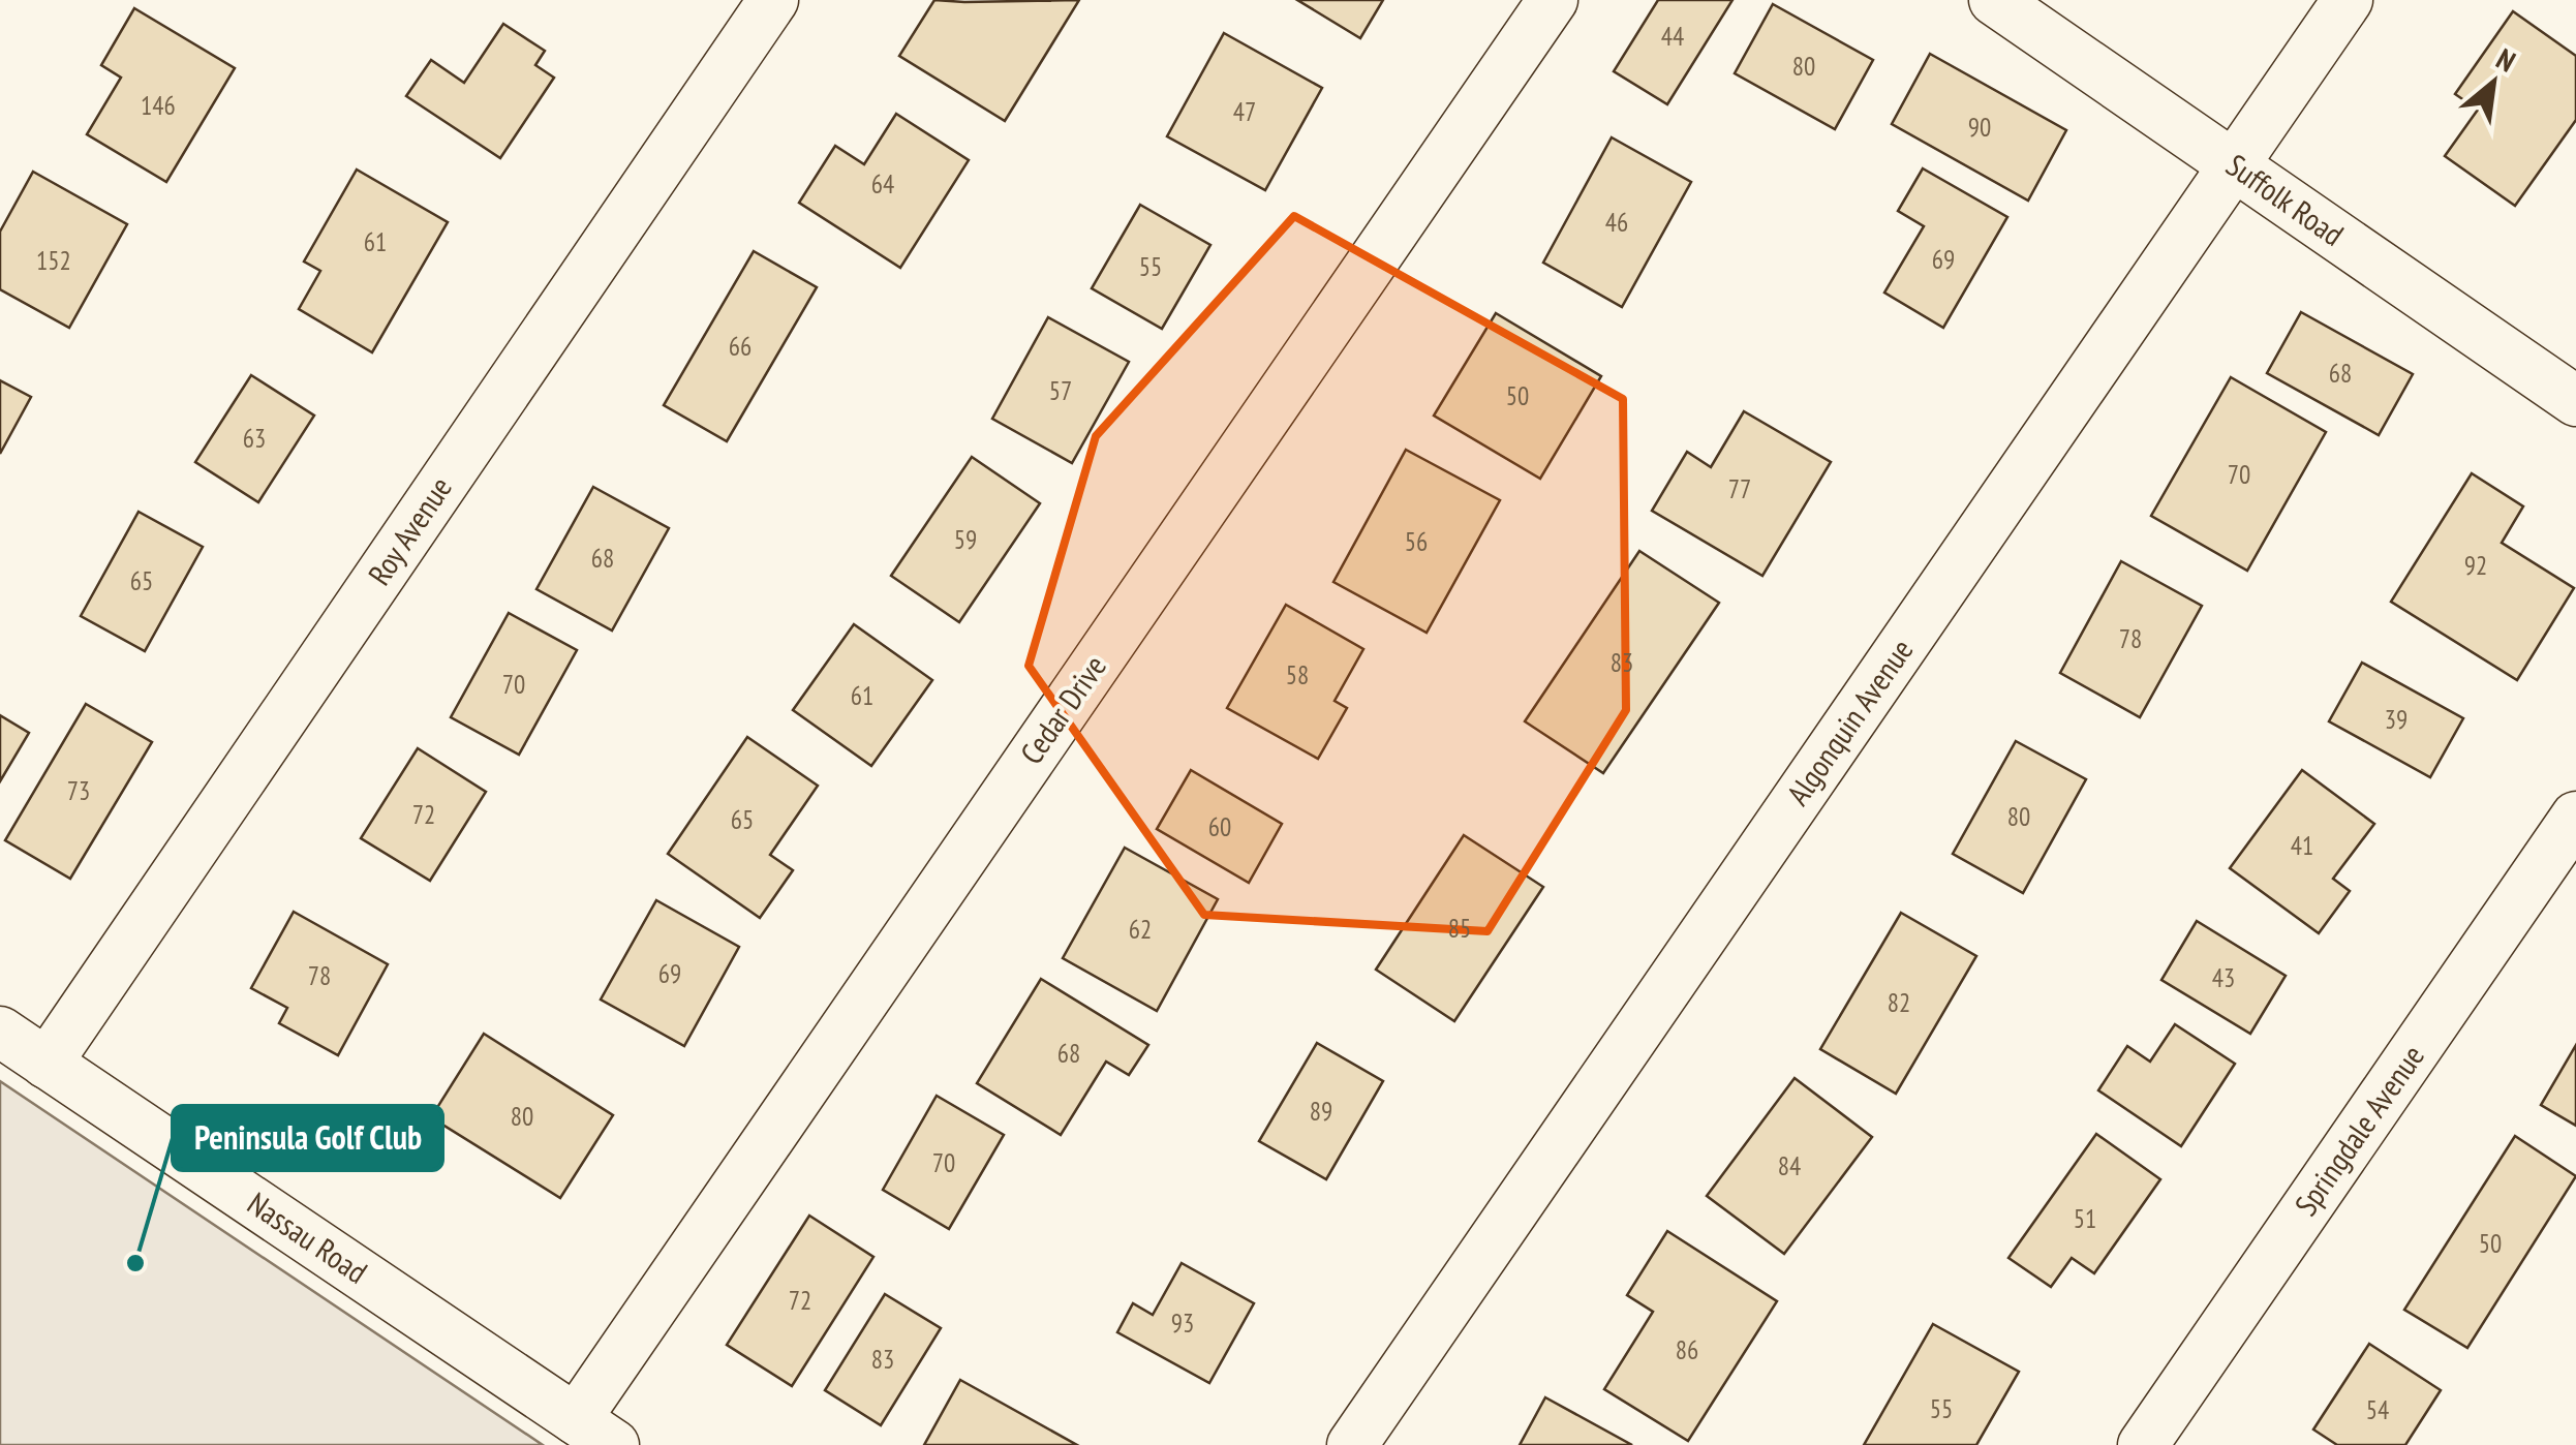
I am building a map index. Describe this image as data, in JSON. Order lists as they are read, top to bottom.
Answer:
{
  "streets": {
    "street": [
      "Suffolk Road",
      "Roy Avenue",
      "Cedar Drive",
      "Algonquin Avenue",
      "Springdale Avenue",
      "Nassau Road"
    ]
  },
  "crossings": [
    ["Suffolk Road", "Algonquin Avenue"],
    ["Roy Avenue", "Nassau Road"],
    ["Cedar Drive", "Nassau Road"]
  ],
  "places": ["Peninsula Golf Club"],
  "house_numbers": [
    "44",
    "80",
    "146",
    "47",
    "90",
    "64",
    "46",
    "61",
    "69",
    "152",
    "55",
    "66",
    "68",
    "57",
    "50",
    "63",
    "70",
    "77",
    "59",
    "56",
    "68",
    "92",
    "65",
    "78",
    "83",
    "58",
    "70",
    "61",
    "39",
    "73",
    "72",
    "80",
    "65",
    "60",
    "41",
    "85",
    "62",
    "69",
    "78",
    "43",
    "82",
    "68",
    "89",
    "80",
    "70",
    "84",
    "51",
    "50",
    "72",
    "93",
    "86",
    "83",
    "55",
    "54"
  ],
  "north": "top right"
}
